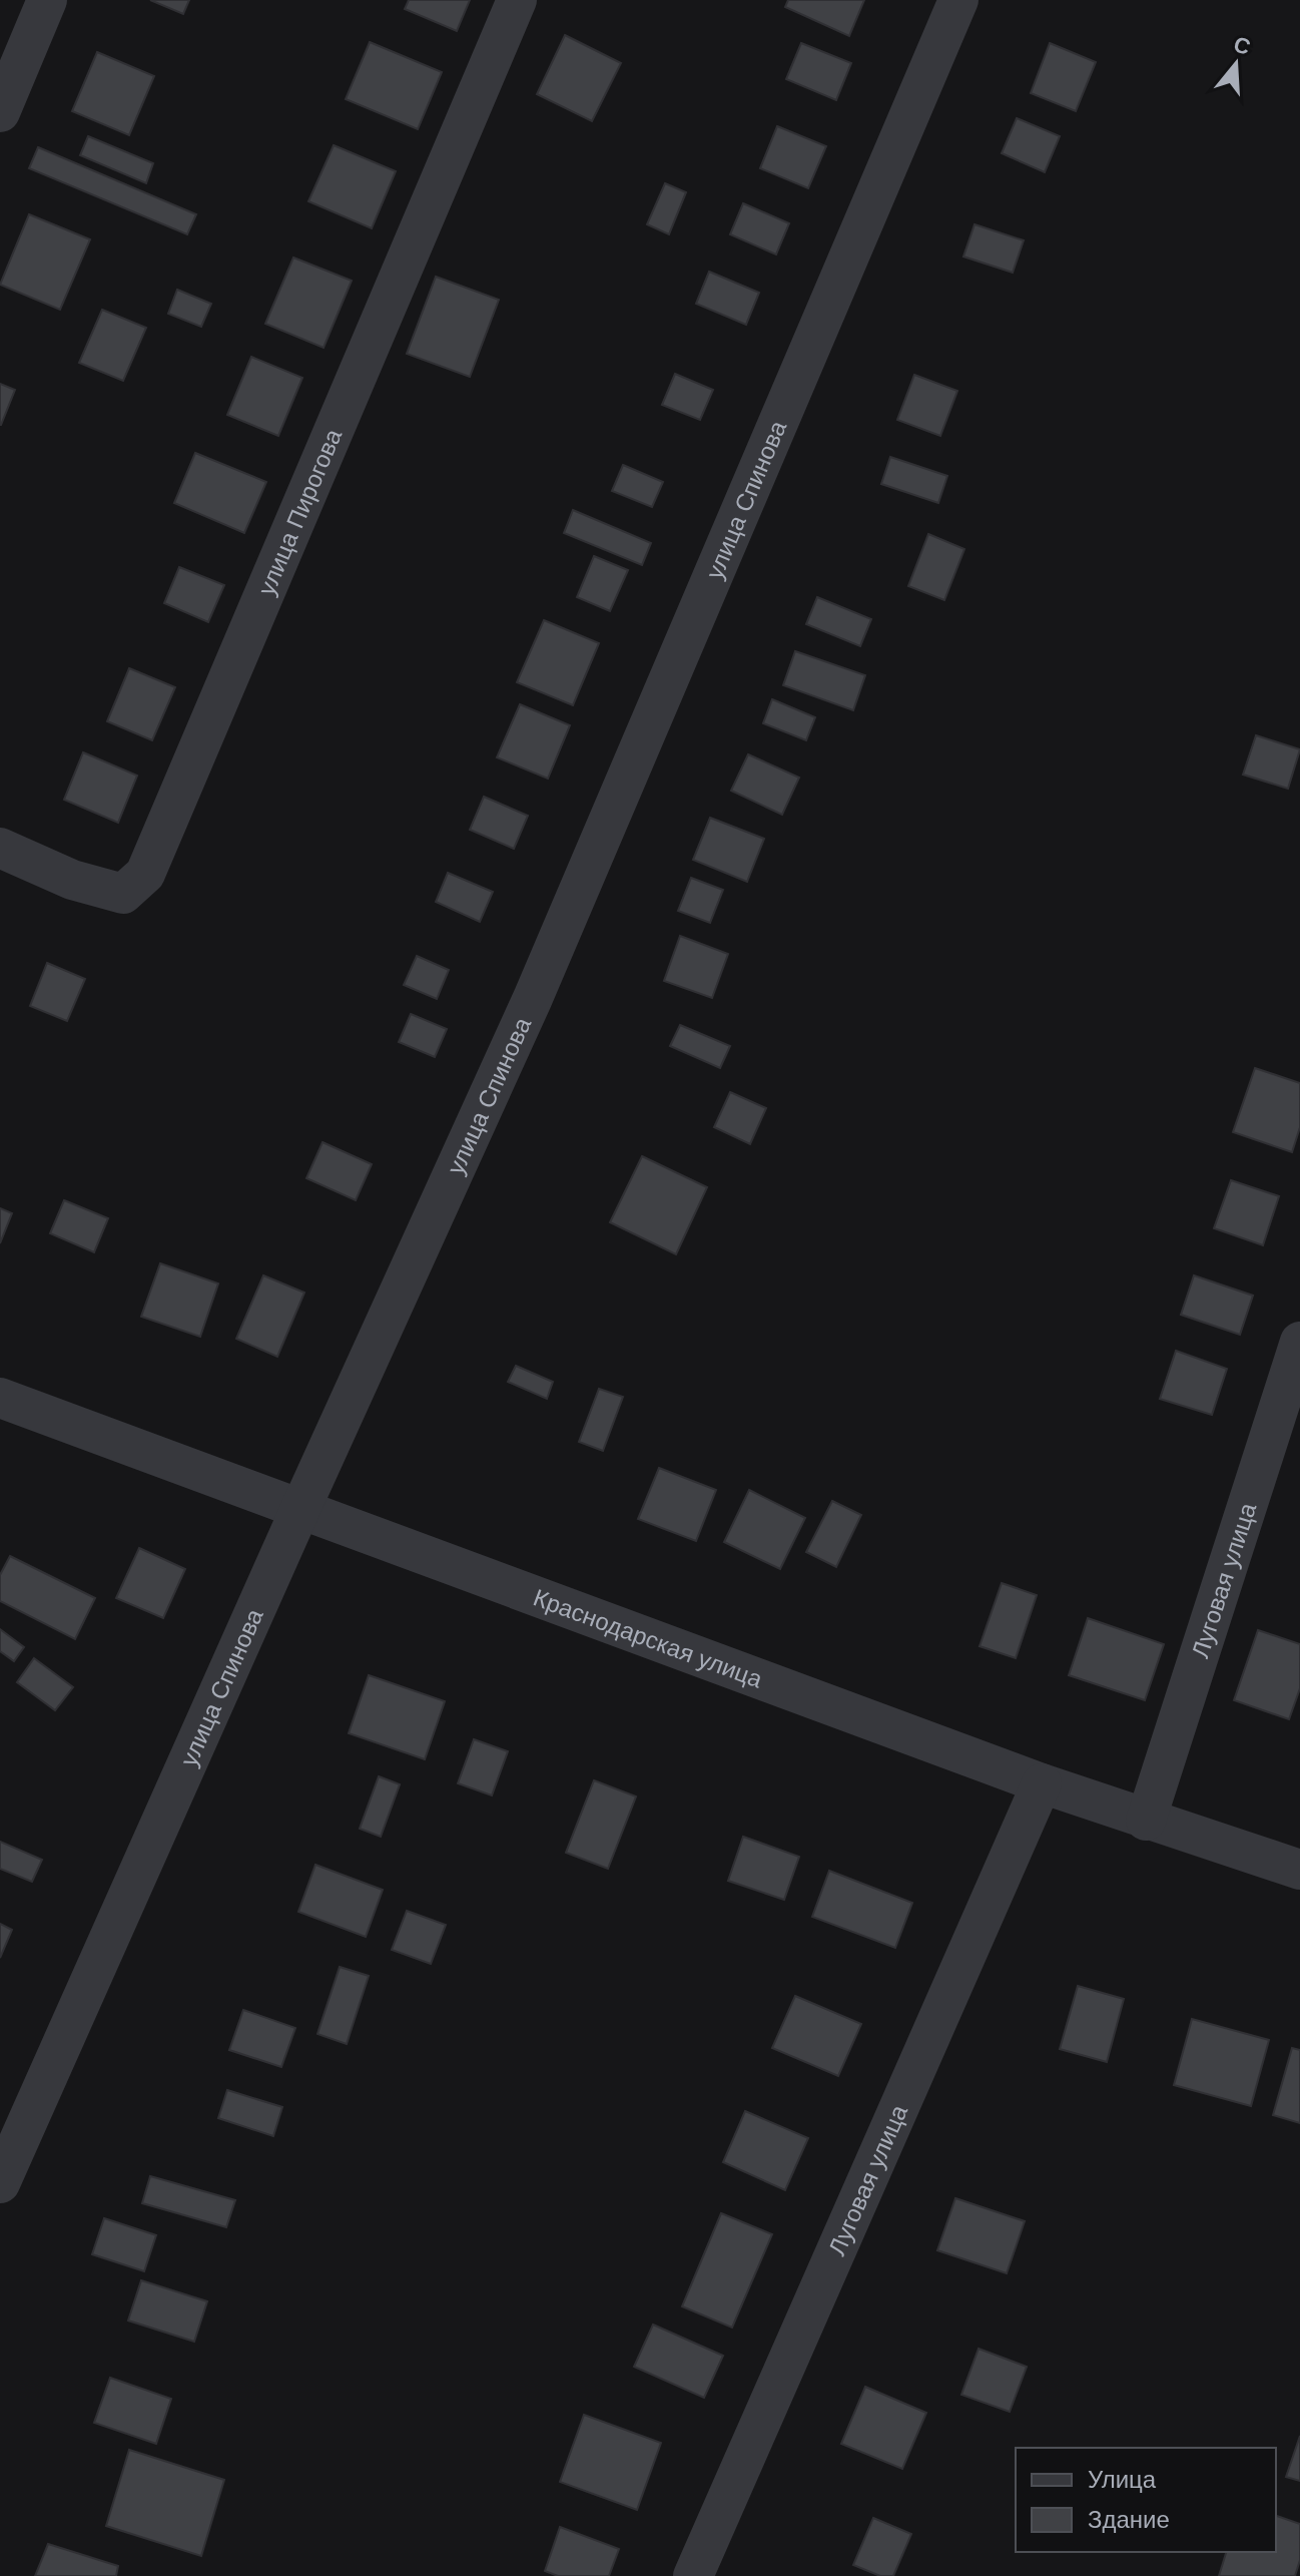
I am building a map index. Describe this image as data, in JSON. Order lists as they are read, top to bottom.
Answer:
{
  "streets": {
    "street": [
      "улица Спинова",
      "улица Пирогова",
      "Луговая улица",
      "Краснодарская улица"
    ]
  },
  "crossings": [
    ["улица Спинова", "Краснодарская улица"],
    ["Луговая улица", "Краснодарская улица"]
  ],
  "legend": ["Улица", "Здание"],
  "north": "top"
}
